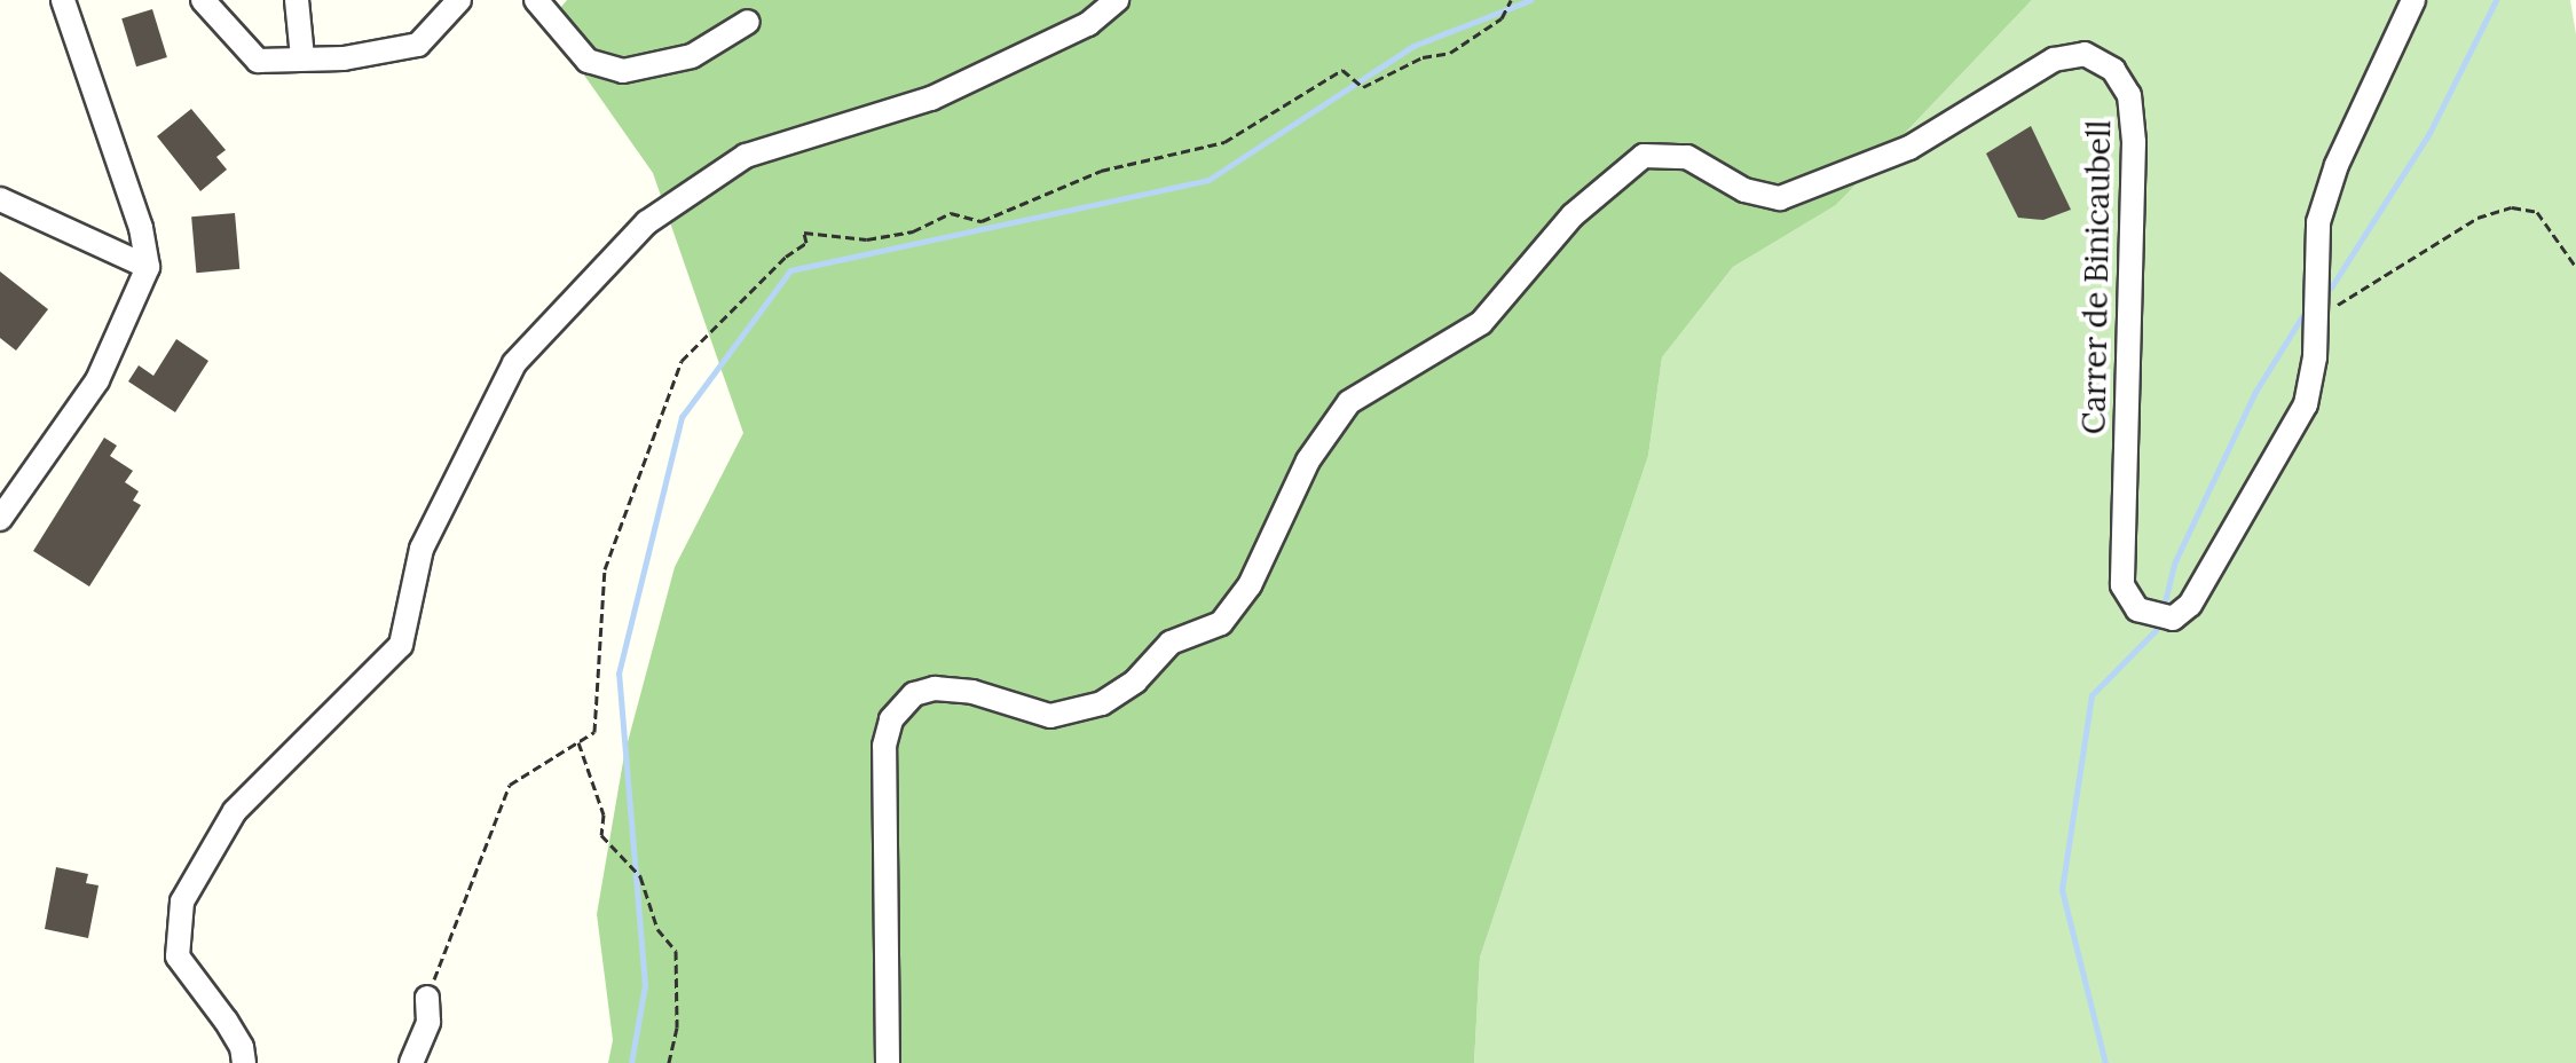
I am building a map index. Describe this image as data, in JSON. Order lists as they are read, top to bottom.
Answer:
{
  "streets": {
    "street": ["Carrer de Binicaubell"]
  }
}
